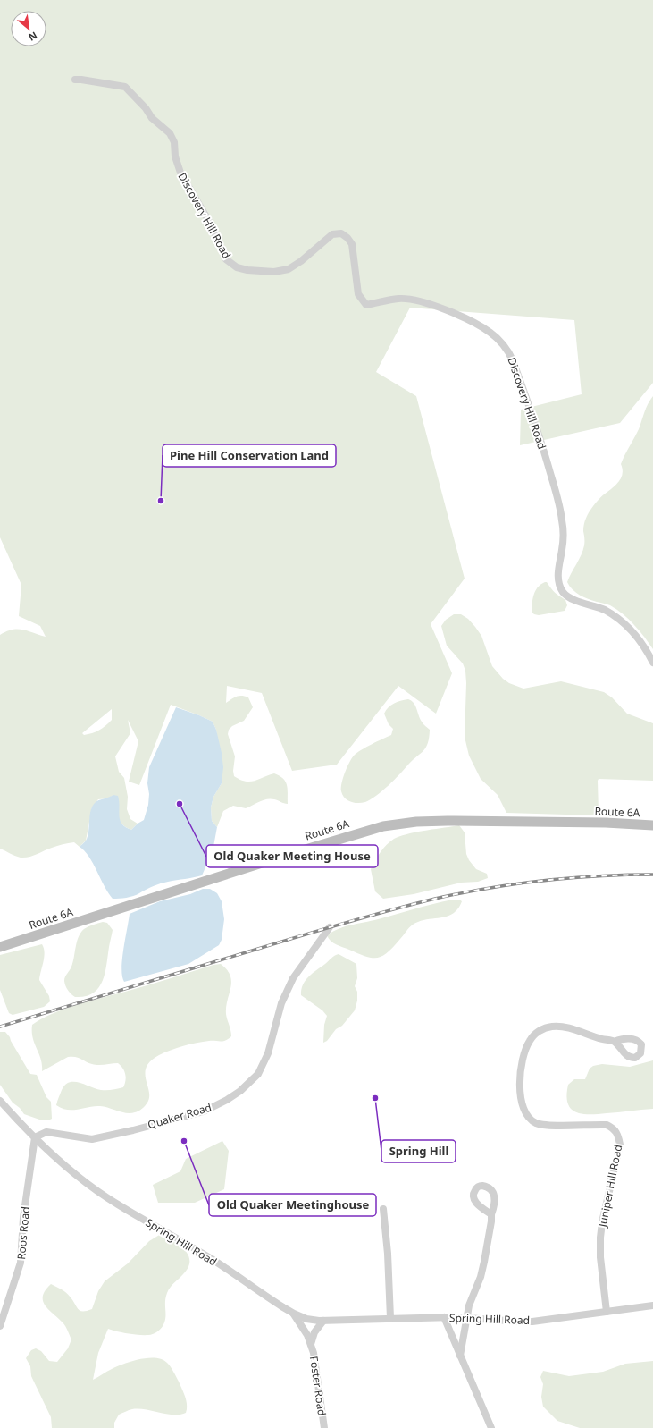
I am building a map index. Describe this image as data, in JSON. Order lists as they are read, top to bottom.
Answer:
{
  "streets": {
    "main road": ["Route 6A"],
    "street": [
      "Discovery Hill Road",
      "Quaker Road",
      "Juniper Hill Road",
      "Roos Road",
      "Spring Hill Road",
      "Foster Road"
    ]
  },
  "crossings": [
    ["Quaker Road", "Roos Road"],
    ["Quaker Road", "Spring Hill Road"],
    ["Juniper Hill Road", "Spring Hill Road"],
    ["Roos Road", "Spring Hill Road"],
    ["Spring Hill Road", "Foster Road"]
  ],
  "places": [
    "Pine Hill Conservation Land",
    "Old Quaker Meeting House",
    "Spring Hill",
    "Old Quaker Meetinghouse"
  ],
  "north": "bottom right"
}
